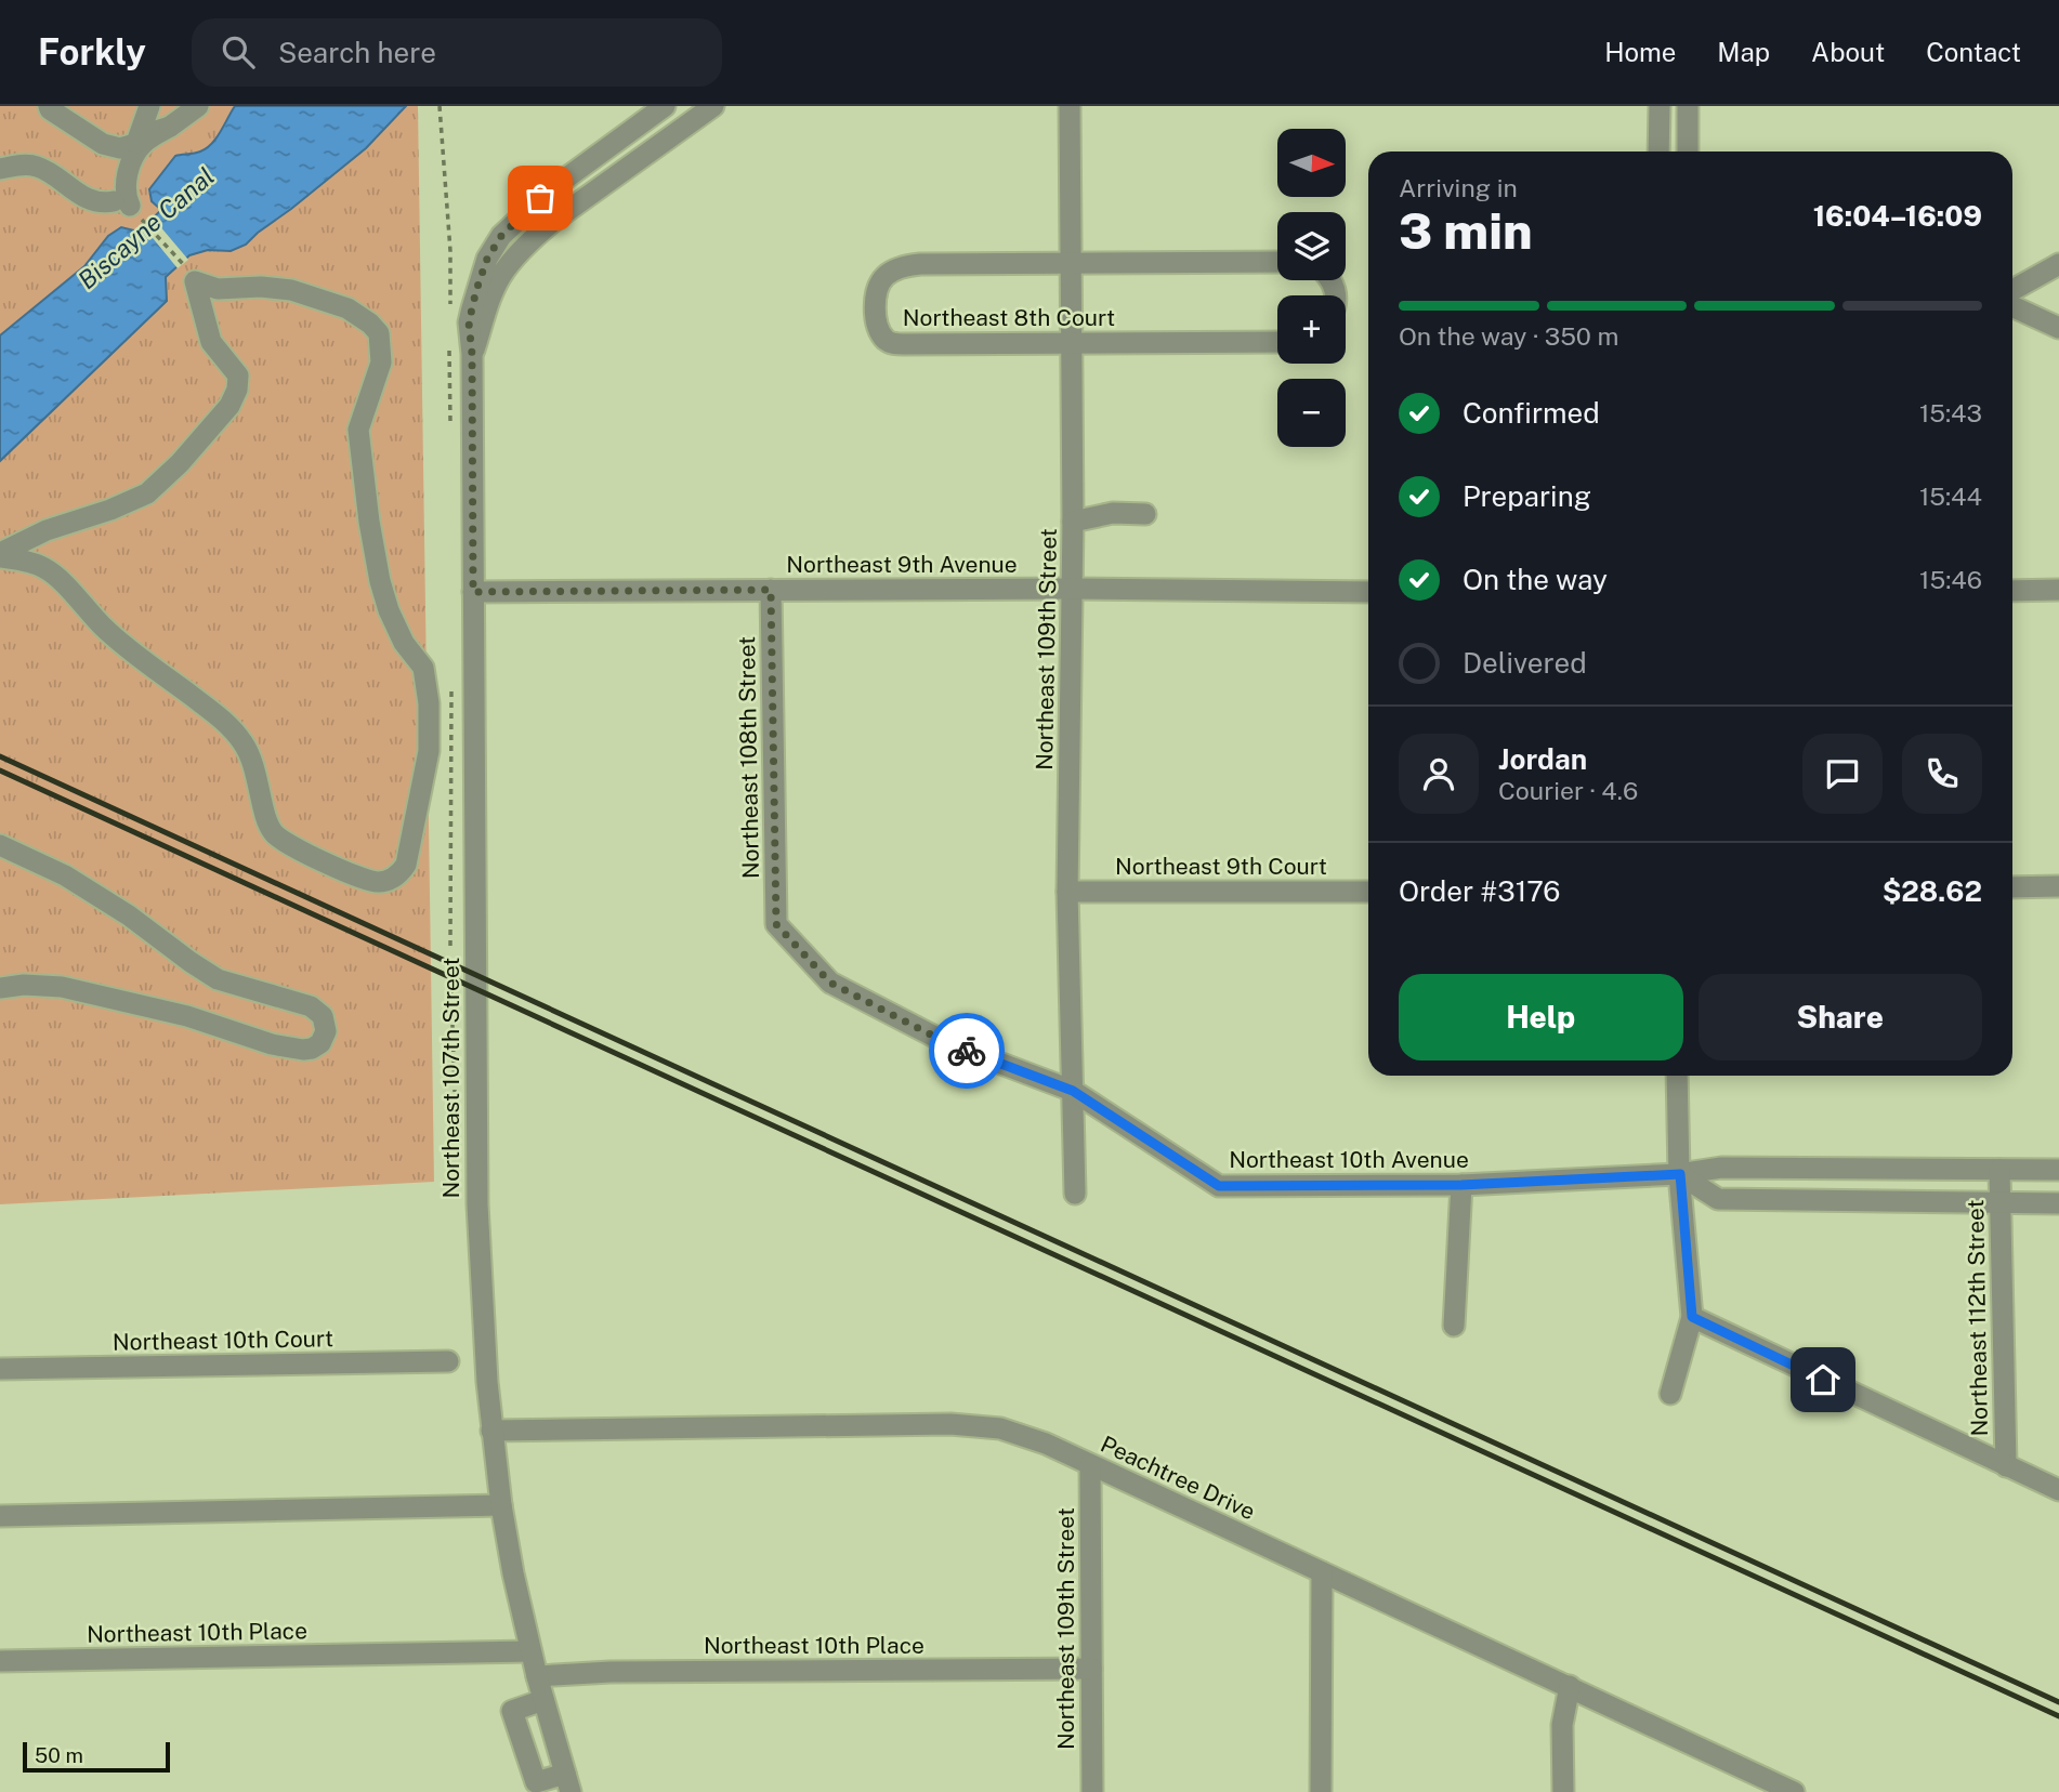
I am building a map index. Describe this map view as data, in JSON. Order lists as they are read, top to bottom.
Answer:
{
  "streets": {
    "street": [
      "Northeast 8th Court",
      "Northeast 9th Avenue",
      "Northeast 109th Street",
      "Northeast 108th Street",
      "Northeast 9th Court",
      "Northeast 107th Street",
      "Northeast 10th Avenue",
      "Northeast 112th Street",
      "Northeast 10th Court",
      "Peachtree Drive",
      "Northeast 10th Place"
    ]
  },
  "crossings": [
    ["Northeast 8th Court", "Northeast 109th Street"],
    ["Northeast 9th Avenue", "Northeast 109th Street"],
    ["Northeast 9th Avenue", "Northeast 108th Street"],
    ["Northeast 9th Avenue", "Northeast 107th Street"],
    ["Northeast 109th Street", "Northeast 9th Court"],
    ["Northeast 109th Street", "Northeast 10th Avenue"],
    ["Northeast 109th Street", "Peachtree Drive"],
    ["Northeast 109th Street", "Northeast 10th Place"],
    ["Northeast 108th Street", "Northeast 10th Avenue"],
    ["Northeast 107th Street", "Peachtree Drive"],
    ["Northeast 107th Street", "Northeast 10th Place"],
    ["Northeast 10th Avenue", "Northeast 112th Street"]
  ],
  "water": ["Biscayne Canal"],
  "scale_bar": "50 m",
  "north": "right",
  "page": {
    "header": "Forkly",
    "search": "Search here",
    "nav": [
      "Home",
      "Map",
      "About",
      "Contact"
    ],
    "map_buttons": ["+", "−"],
    "heading": ["3 min", "Arriving in", "16:04–16:09"],
    "panel": [
      "Jordan",
      "Courier · 4.6",
      "Order #3176",
      "$28.62"
    ],
    "bar": "On the way · 350 m",
    "list": [
      ["Confirmed", "15:43"],
      ["Preparing", "15:44"],
      ["On the way", "15:46"],
      "Delivered"
    ],
    "buttons": ["Help", "Share"],
    "scale": "50 m"
  }
}
